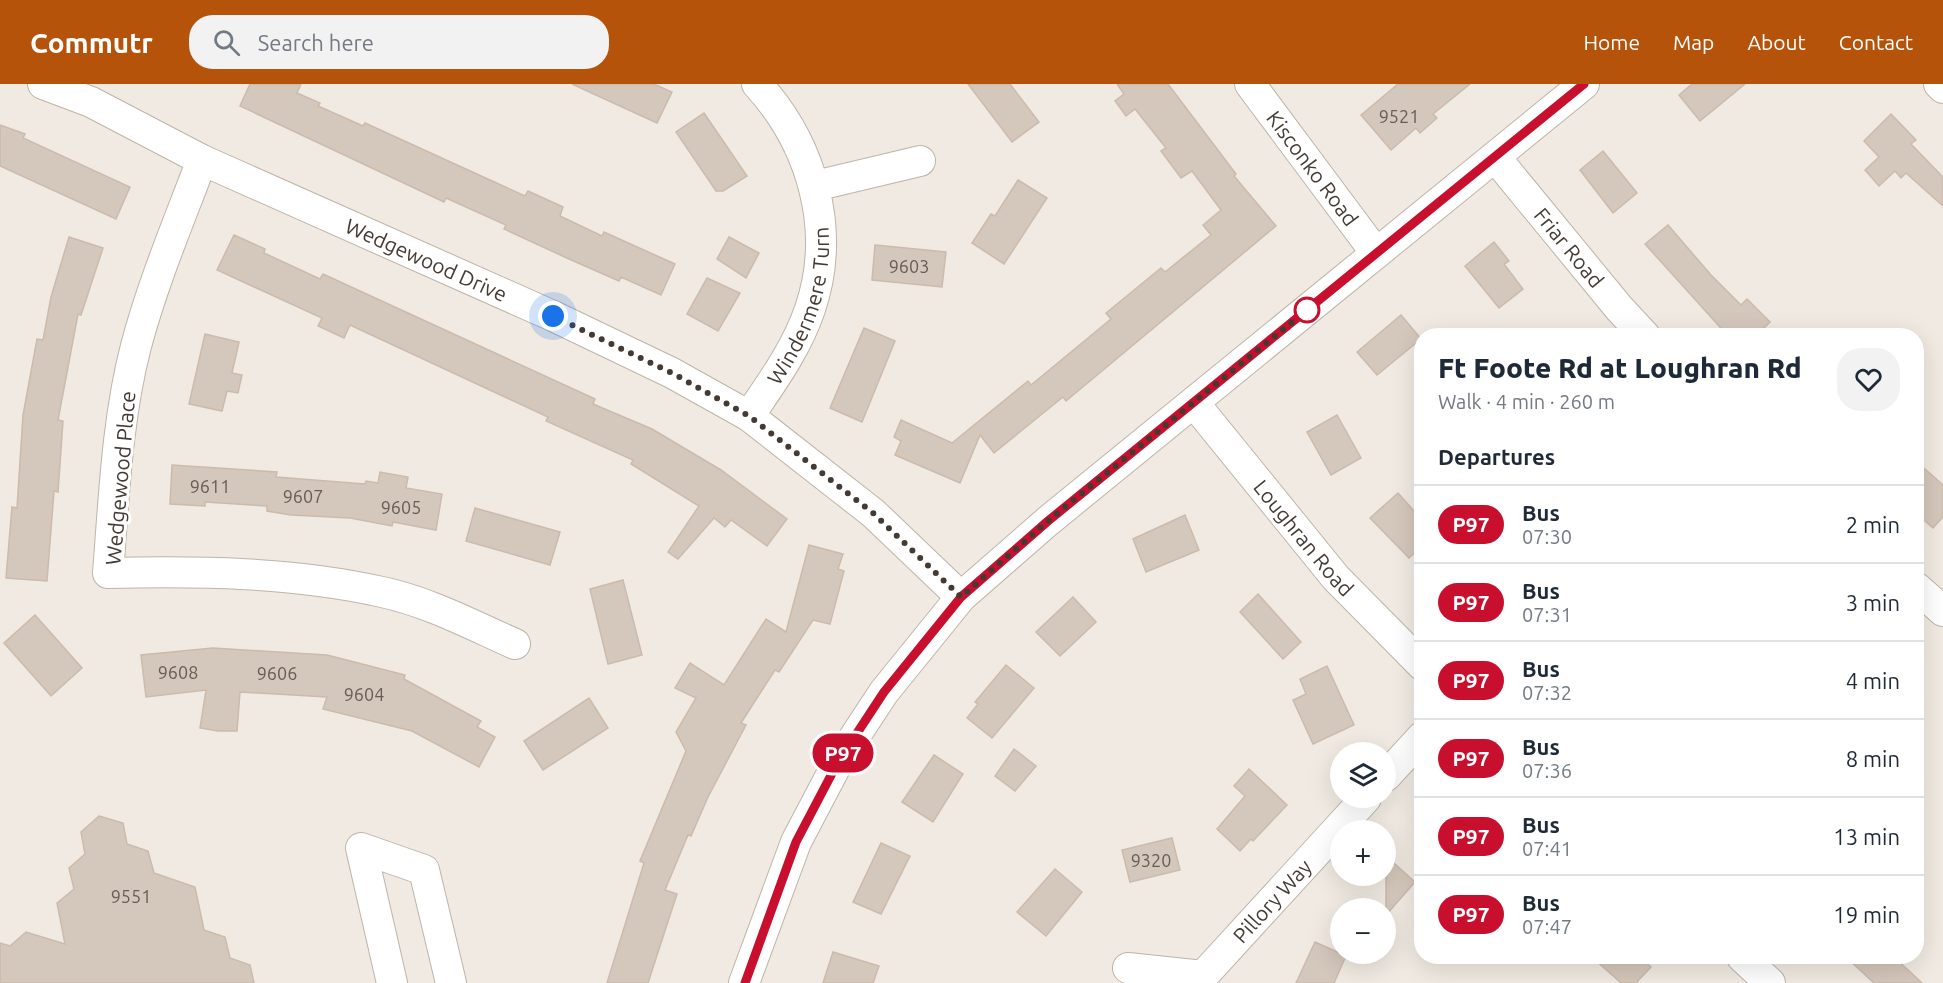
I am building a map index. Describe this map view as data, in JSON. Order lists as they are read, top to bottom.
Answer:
{
  "streets": {
    "street": [
      "Kisconko Road",
      "Friar Road",
      "Wedgewood Drive",
      "Windermere Turn",
      "Wedgewood Place",
      "Loughran Road",
      "Pillory Way"
    ]
  },
  "crossings": [
    ["Wedgewood Drive", "Windermere Turn"],
    ["Wedgewood Drive", "Wedgewood Place"]
  ],
  "lines": ["bus line P97"],
  "house_numbers": [
    "9521",
    "9603",
    "9611",
    "9607",
    "9605",
    "9608",
    "9606",
    "9604",
    "9320",
    "9551"
  ],
  "page": {
    "header": "Commutr",
    "search": "Search here",
    "nav": [
      "Home",
      "Map",
      "About",
      "Contact"
    ],
    "on_map": "P97",
    "heading": [
      ["Ft Foote Rd at Loughran Rd", "Walk · 4 min · 260 m"],
      "Departures"
    ],
    "list": [
      {
        "mark": "P97",
        "name": "Bus",
        "note": "07:30",
        "value": "2 min"
      },
      {
        "mark": "P97",
        "name": "Bus",
        "note": "07:31",
        "value": "3 min"
      },
      {
        "mark": "P97",
        "name": "Bus",
        "note": "07:32",
        "value": "4 min"
      },
      {
        "mark": "P97",
        "name": "Bus",
        "note": "07:36",
        "value": "8 min"
      },
      {
        "mark": "P97",
        "name": "Bus",
        "note": "07:41",
        "value": "13 min"
      },
      {
        "mark": "P97",
        "name": "Bus",
        "note": "07:47",
        "value": "19 min"
      }
    ],
    "map_buttons": ["+", "−"]
  }
}
